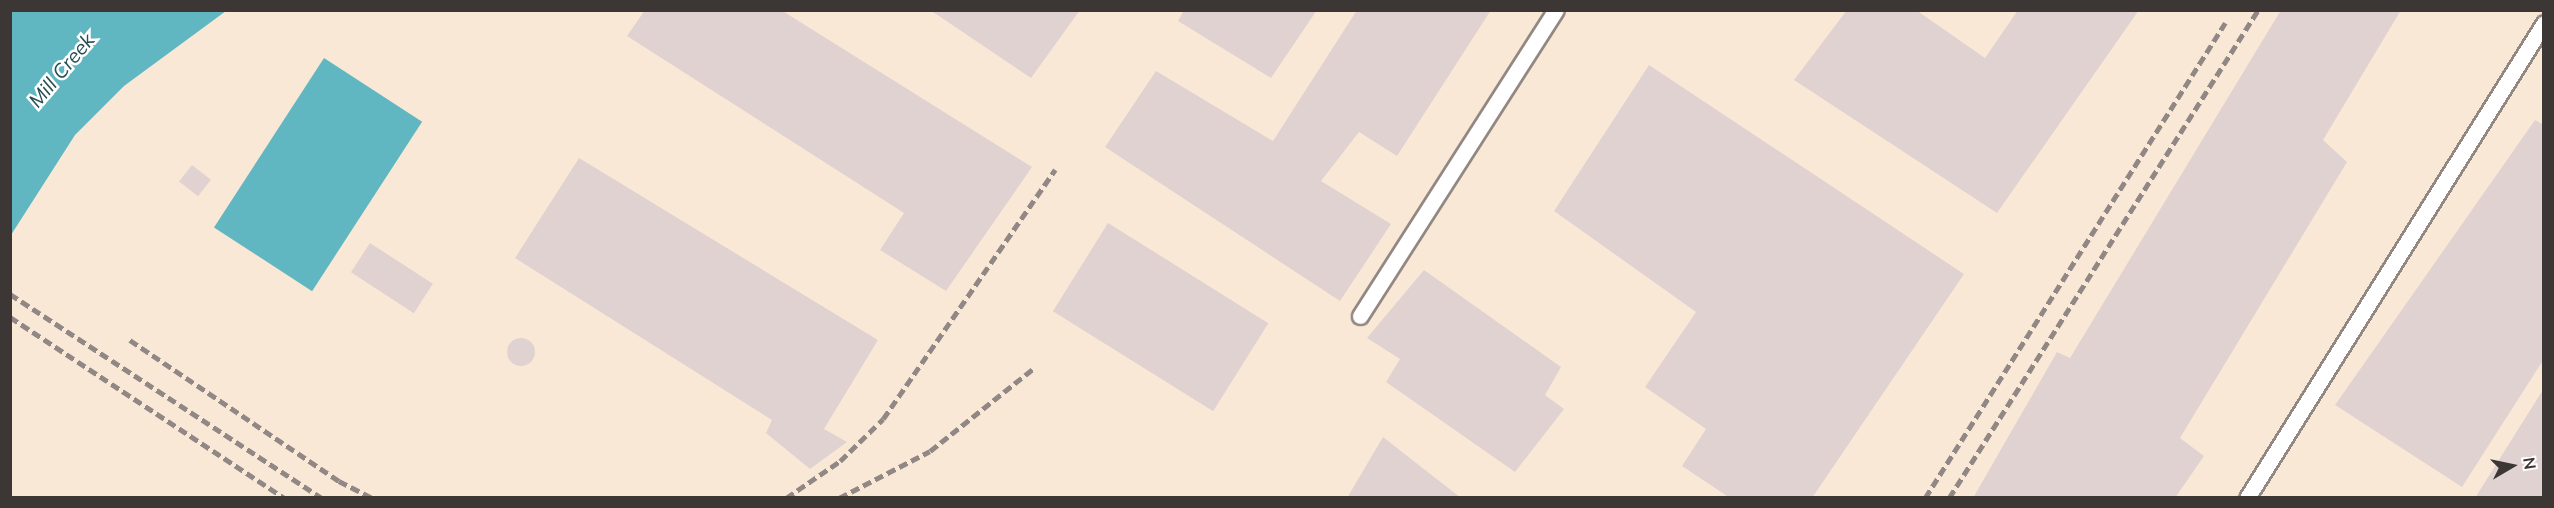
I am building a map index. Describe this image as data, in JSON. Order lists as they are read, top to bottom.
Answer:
{
  "water": ["Mill Creek"],
  "north": "right"
}
